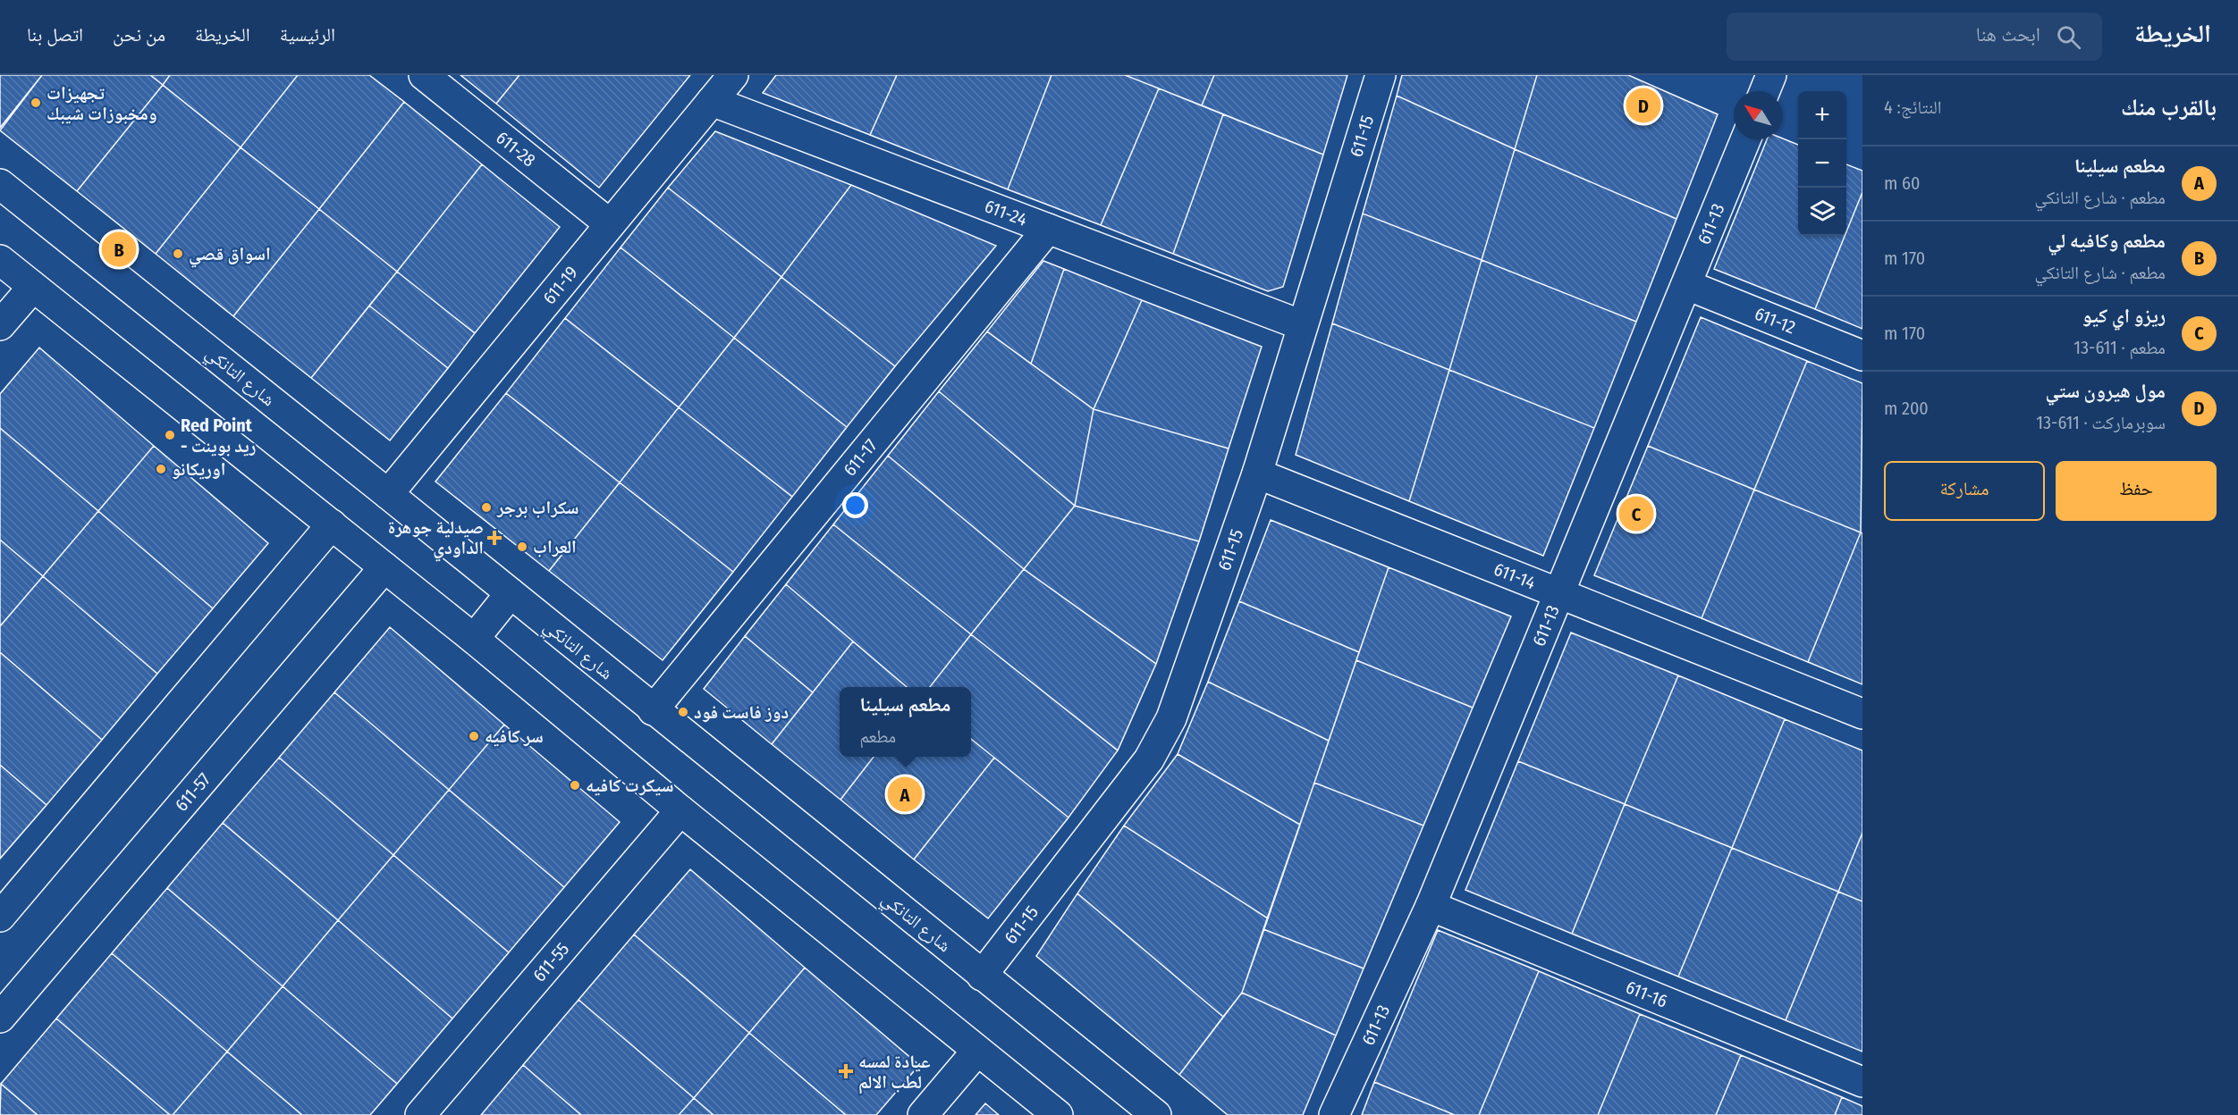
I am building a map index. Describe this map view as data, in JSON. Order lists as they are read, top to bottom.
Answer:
{
  "streets": {
    "street": [
      "611-15",
      "611-28",
      "611-24",
      "611-13",
      "611-19",
      "611-12",
      "شارع التانكي",
      "611-17",
      "611-14",
      "611-57",
      "611-55",
      "611-16"
    ]
  },
  "crossings": [
    ["611-15", "611-24"],
    ["611-15", "شارع التانكي"],
    ["611-15", "611-14"],
    ["611-28", "611-19"],
    ["611-24", "611-19"],
    ["611-24", "611-17"],
    ["611-13", "611-12"],
    ["611-13", "611-14"],
    ["611-13", "611-16"],
    ["611-19", "شارع التانكي"],
    ["شارع التانكي", "611-17"]
  ],
  "places": {
    "other": [
      "تجهيزات ومخبوزات شيبك",
      "اسواق قصي",
      "Red Point - ريد بوينت",
      "اوريكانو",
      "سكراب برجر",
      "العراب",
      "دوز فاست فود",
      "سر كافيه",
      "سيكرت كافيه"
    ],
    "health": ["صيدلية جوهرة الداودي", "عيادة لمسه لطب الالم"]
  },
  "north": "top left",
  "page": {
    "header": "الخريطة",
    "search": "ابحث هنا",
    "nav": [
      "الرئيسية",
      "الخريطة",
      "من نحن",
      "اتصل بنا"
    ],
    "heading": ["بالقرب منك", "النتائج: 4"],
    "pins": [
      "D",
      "B",
      "C",
      "A"
    ],
    "map_buttons": ["+", "−"],
    "list": [
      {
        "mark": "A",
        "name": "مطعم سيلينا",
        "note": "مطعم · شارع التانكي",
        "value": "60 m"
      },
      {
        "mark": "B",
        "name": "مطعم وكافيه لي",
        "note": "مطعم · شارع التانكي",
        "value": "170 m"
      },
      {
        "mark": "C",
        "name": "ريزو اي كيو",
        "note": "مطعم · 611-13",
        "value": "170 m"
      },
      {
        "mark": "D",
        "name": "مول هيرون ستي",
        "note": "سوبرماركت · 611-13",
        "value": "200 m"
      }
    ],
    "buttons": ["حفظ", "مشاركة"],
    "popup": ["مطعم سيلينا", "مطعم"]
  }
}
